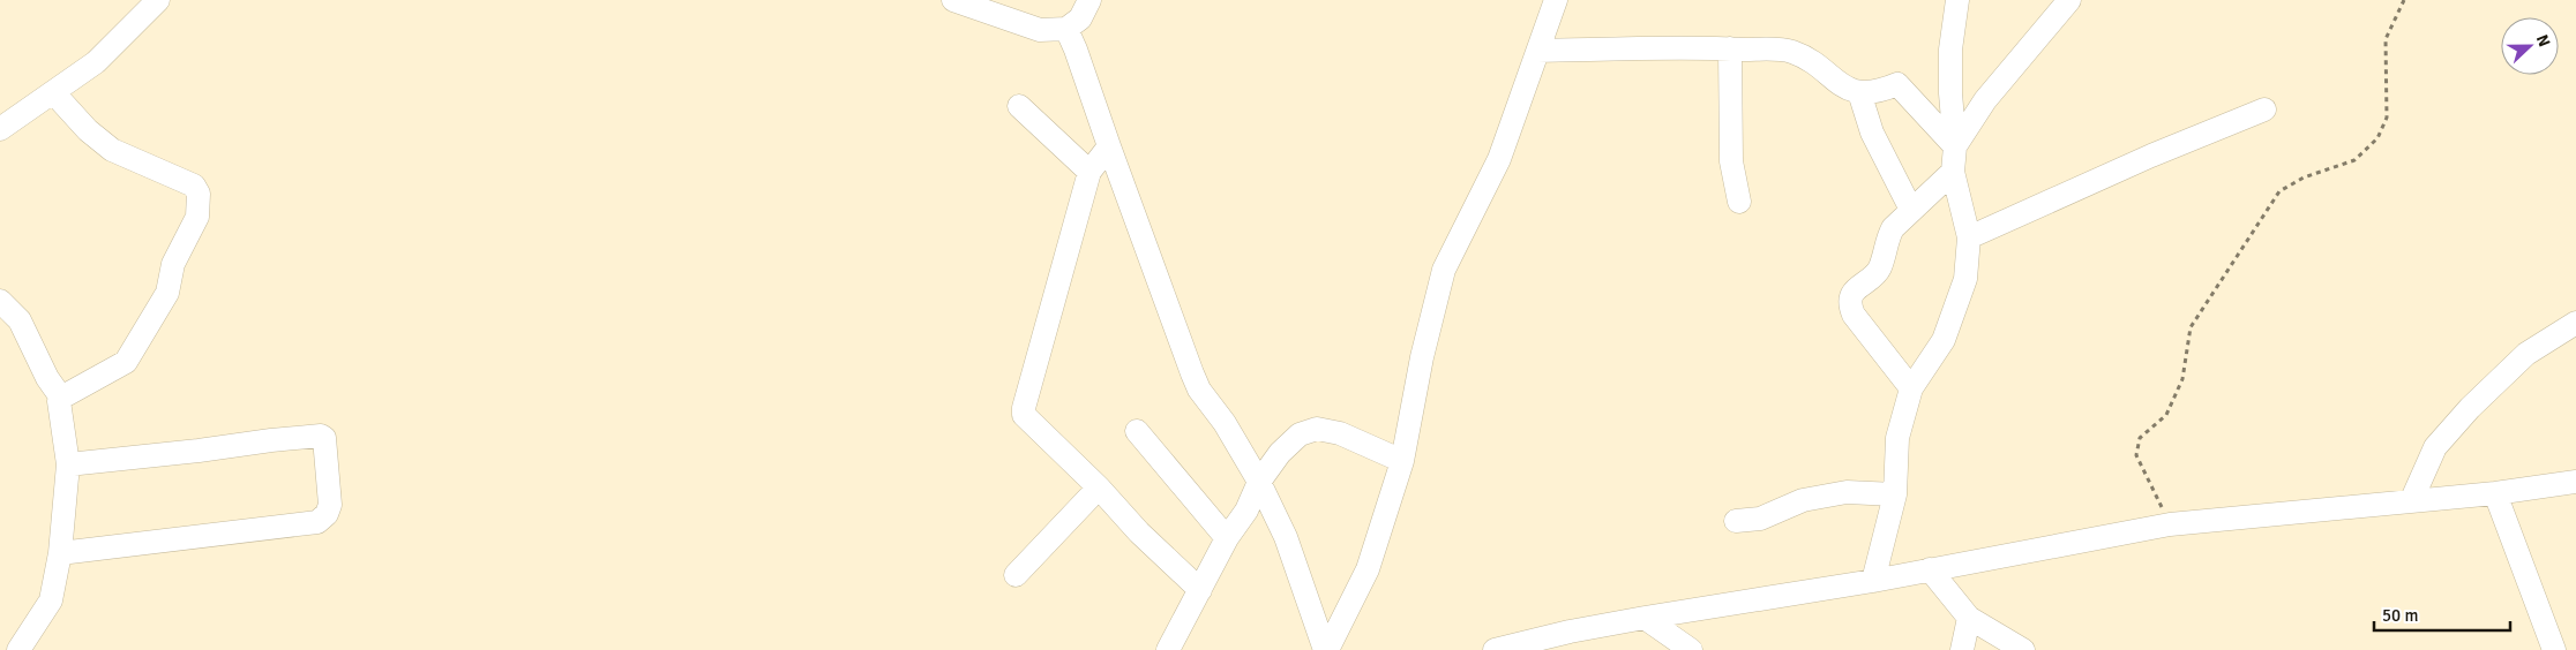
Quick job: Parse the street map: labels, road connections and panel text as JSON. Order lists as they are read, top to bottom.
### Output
{
  "scale_bar": "50 m",
  "north": "right"
}
